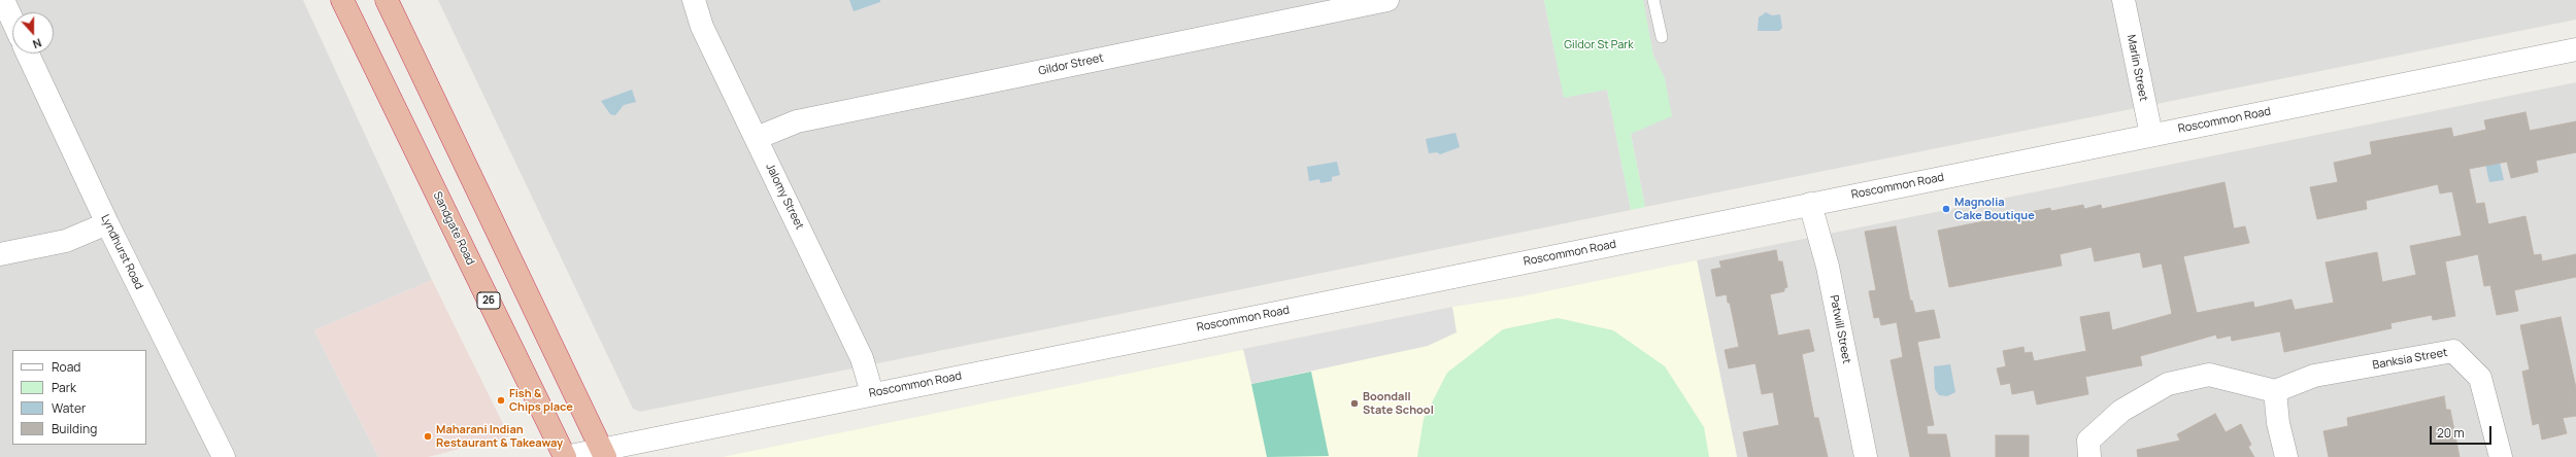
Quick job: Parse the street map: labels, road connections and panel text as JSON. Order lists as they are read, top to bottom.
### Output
{
  "streets": {
    "highway": ["Sandgate Road", "26"],
    "street": [
      "Gildor Street",
      "Marlin Street",
      "Roscommon Road",
      "Jalomy Street",
      "Lyndhurst Road",
      "Patwill Street",
      "Banksia Street"
    ]
  },
  "crossings": [
    ["Gildor Street", "Jalomy Street"],
    ["Marlin Street", "Roscommon Road"],
    ["Roscommon Road", "Jalomy Street"],
    ["Roscommon Road", "Sandgate Road"],
    ["Roscommon Road", "Patwill Street"]
  ],
  "parks": ["Gildor St Park"],
  "places": [
    "Magnolia Cake Boutique",
    "Fish & Chips place",
    "Boondall State School",
    "Maharani Indian Restaurant & Takeaway"
  ],
  "legend": [
    "Road",
    "Park",
    "Water",
    "Building"
  ],
  "scale_bar": "20 m",
  "north": "bottom"
}
